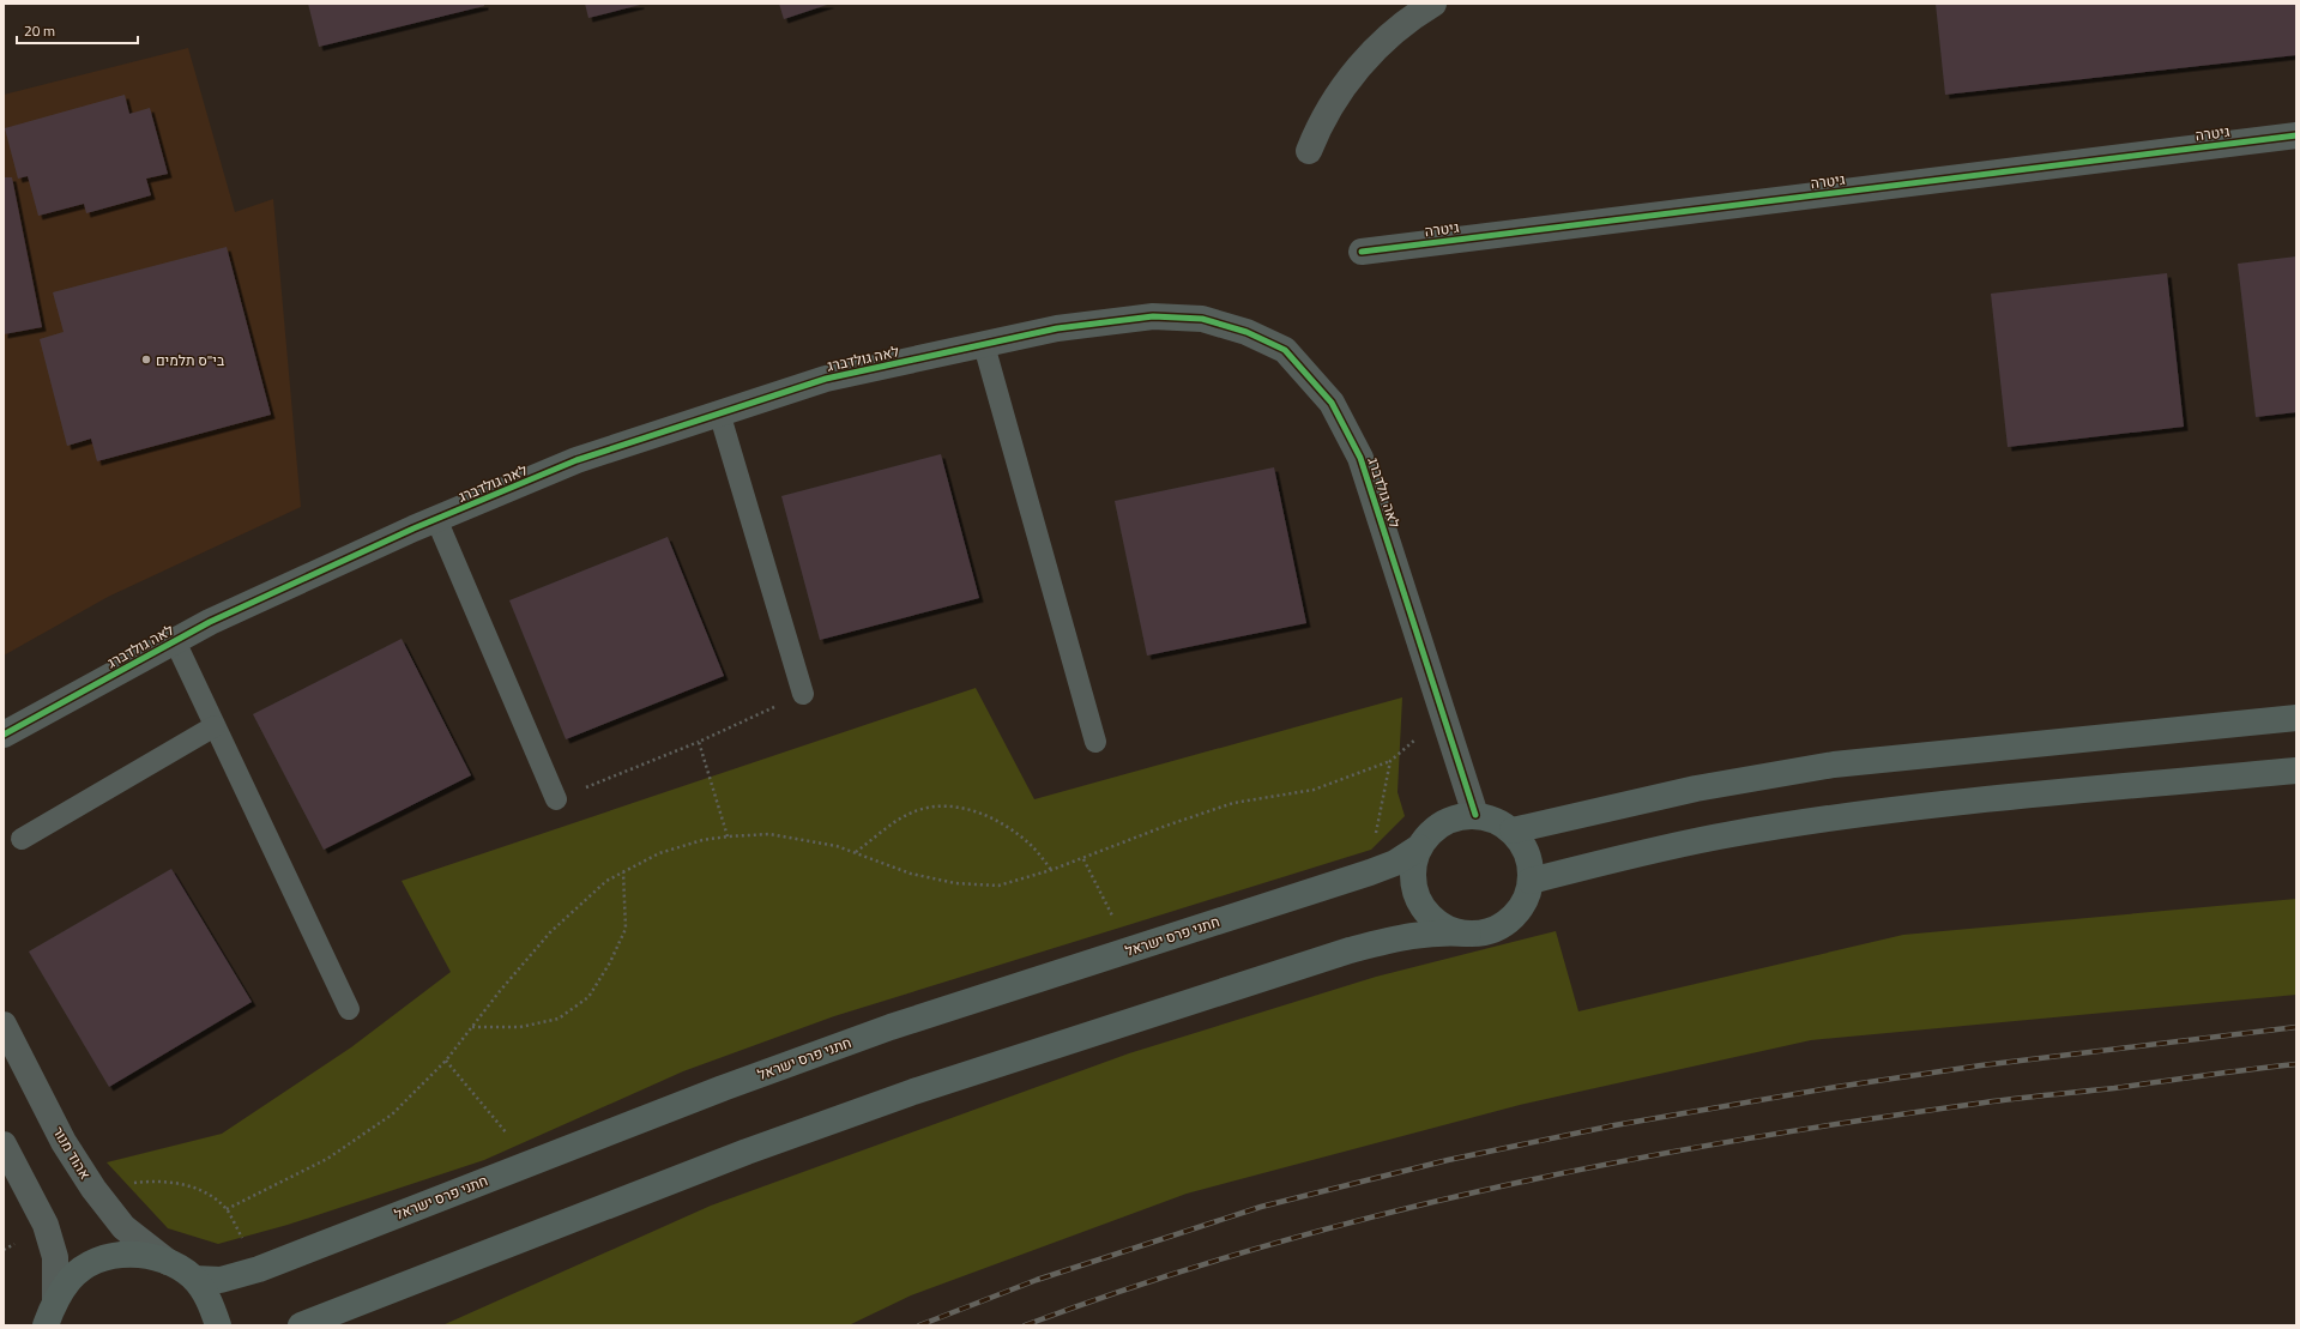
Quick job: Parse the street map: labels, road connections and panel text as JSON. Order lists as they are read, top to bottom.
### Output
{
  "streets": {
    "main road": ["חתני פרס ישראל"],
    "street": ["גיטרה", "לאה גולדברג", "אהוד מנור"]
  },
  "crossings": [
    ["לאה גולדברג", "חתני פרס ישראל"]
  ],
  "places": ["בי\"ס תלמים"],
  "scale_bar": "20 m"
}
